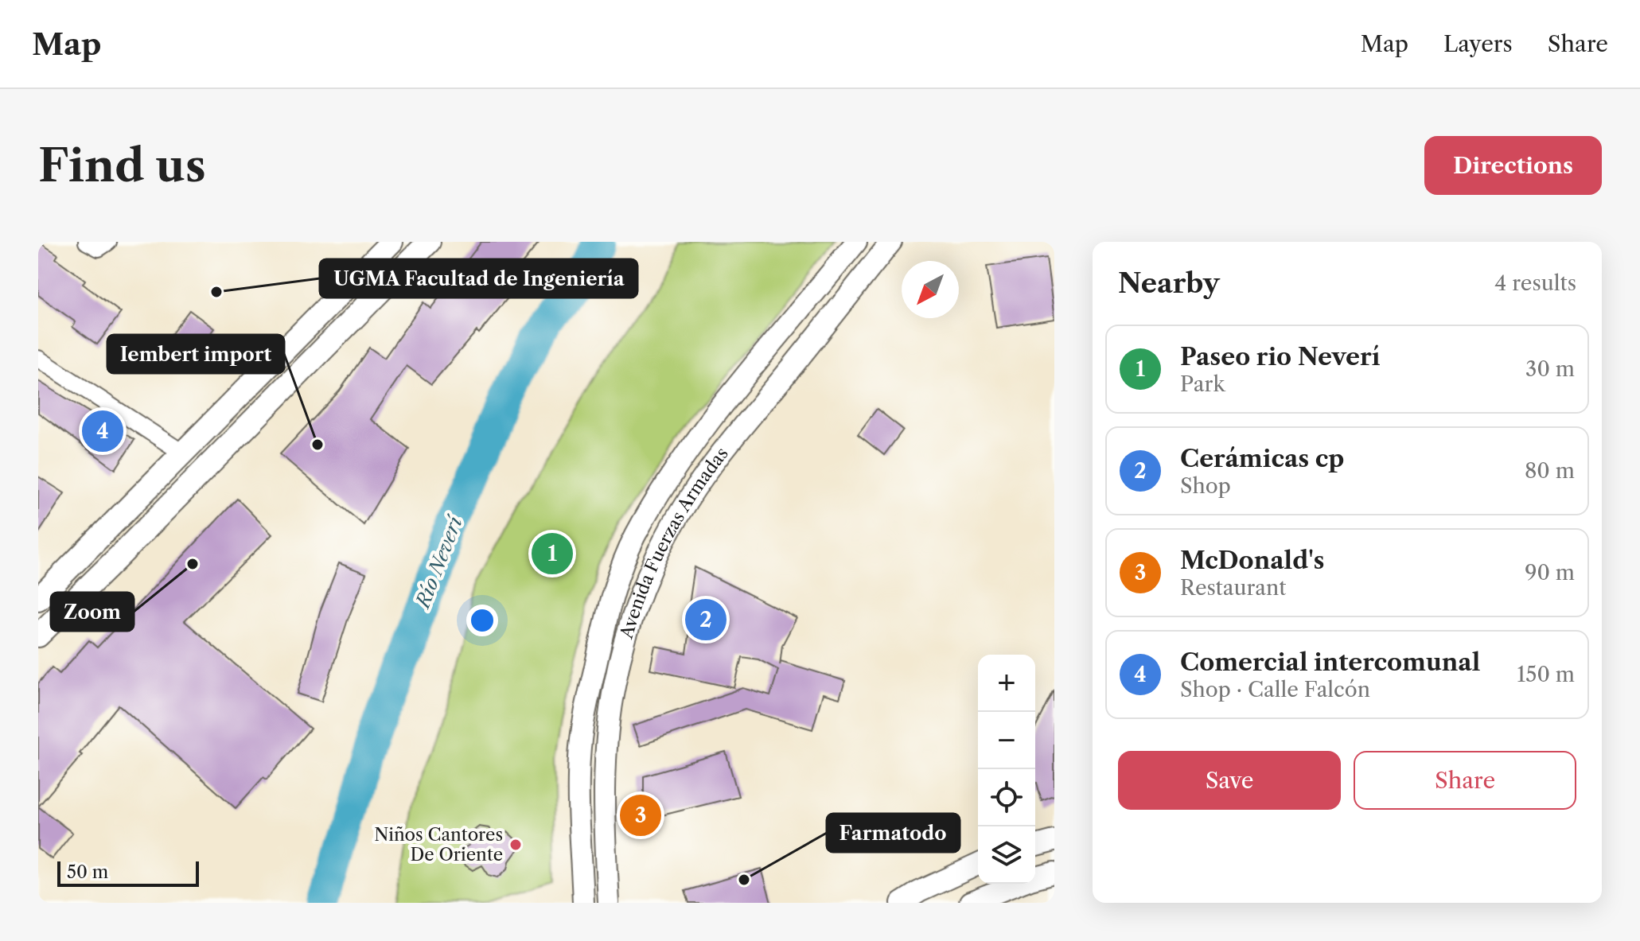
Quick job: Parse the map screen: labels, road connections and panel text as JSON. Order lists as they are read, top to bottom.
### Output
{
  "streets": {
    "street": ["Avenida Fuerzas Armadas"]
  },
  "water": ["Río Neverí"],
  "places": [
    "UGMA Facultad de Ingeniería",
    "Iembert import",
    "Zoom",
    "Niños Cantores De Oriente",
    "Farmatodo"
  ],
  "scale_bar": "50 m",
  "north": "bottom left",
  "page": {
    "header": "Map",
    "nav": ["Map", "Layers", "Share"],
    "buttons": [
      "Directions",
      ["Save", "Share"]
    ],
    "title": "Find us",
    "heading": ["Nearby", "4 results"],
    "list": [
      {
        "mark": "1",
        "name": "Paseo rio Neverí",
        "note": "Park",
        "value": "30 m"
      },
      {
        "mark": "2",
        "name": "Cerámicas cp",
        "note": "Shop",
        "value": "80 m"
      },
      {
        "mark": "3",
        "name": "McDonald's",
        "note": "Restaurant",
        "value": "90 m"
      },
      {
        "mark": "4",
        "name": "Comercial intercomunal",
        "note": "Shop · Calle Falcón",
        "value": "150 m"
      }
    ],
    "pins": [
      "4",
      "1",
      "2",
      "3"
    ],
    "map_buttons": ["+", "−"],
    "scale": "50 m"
  }
}
